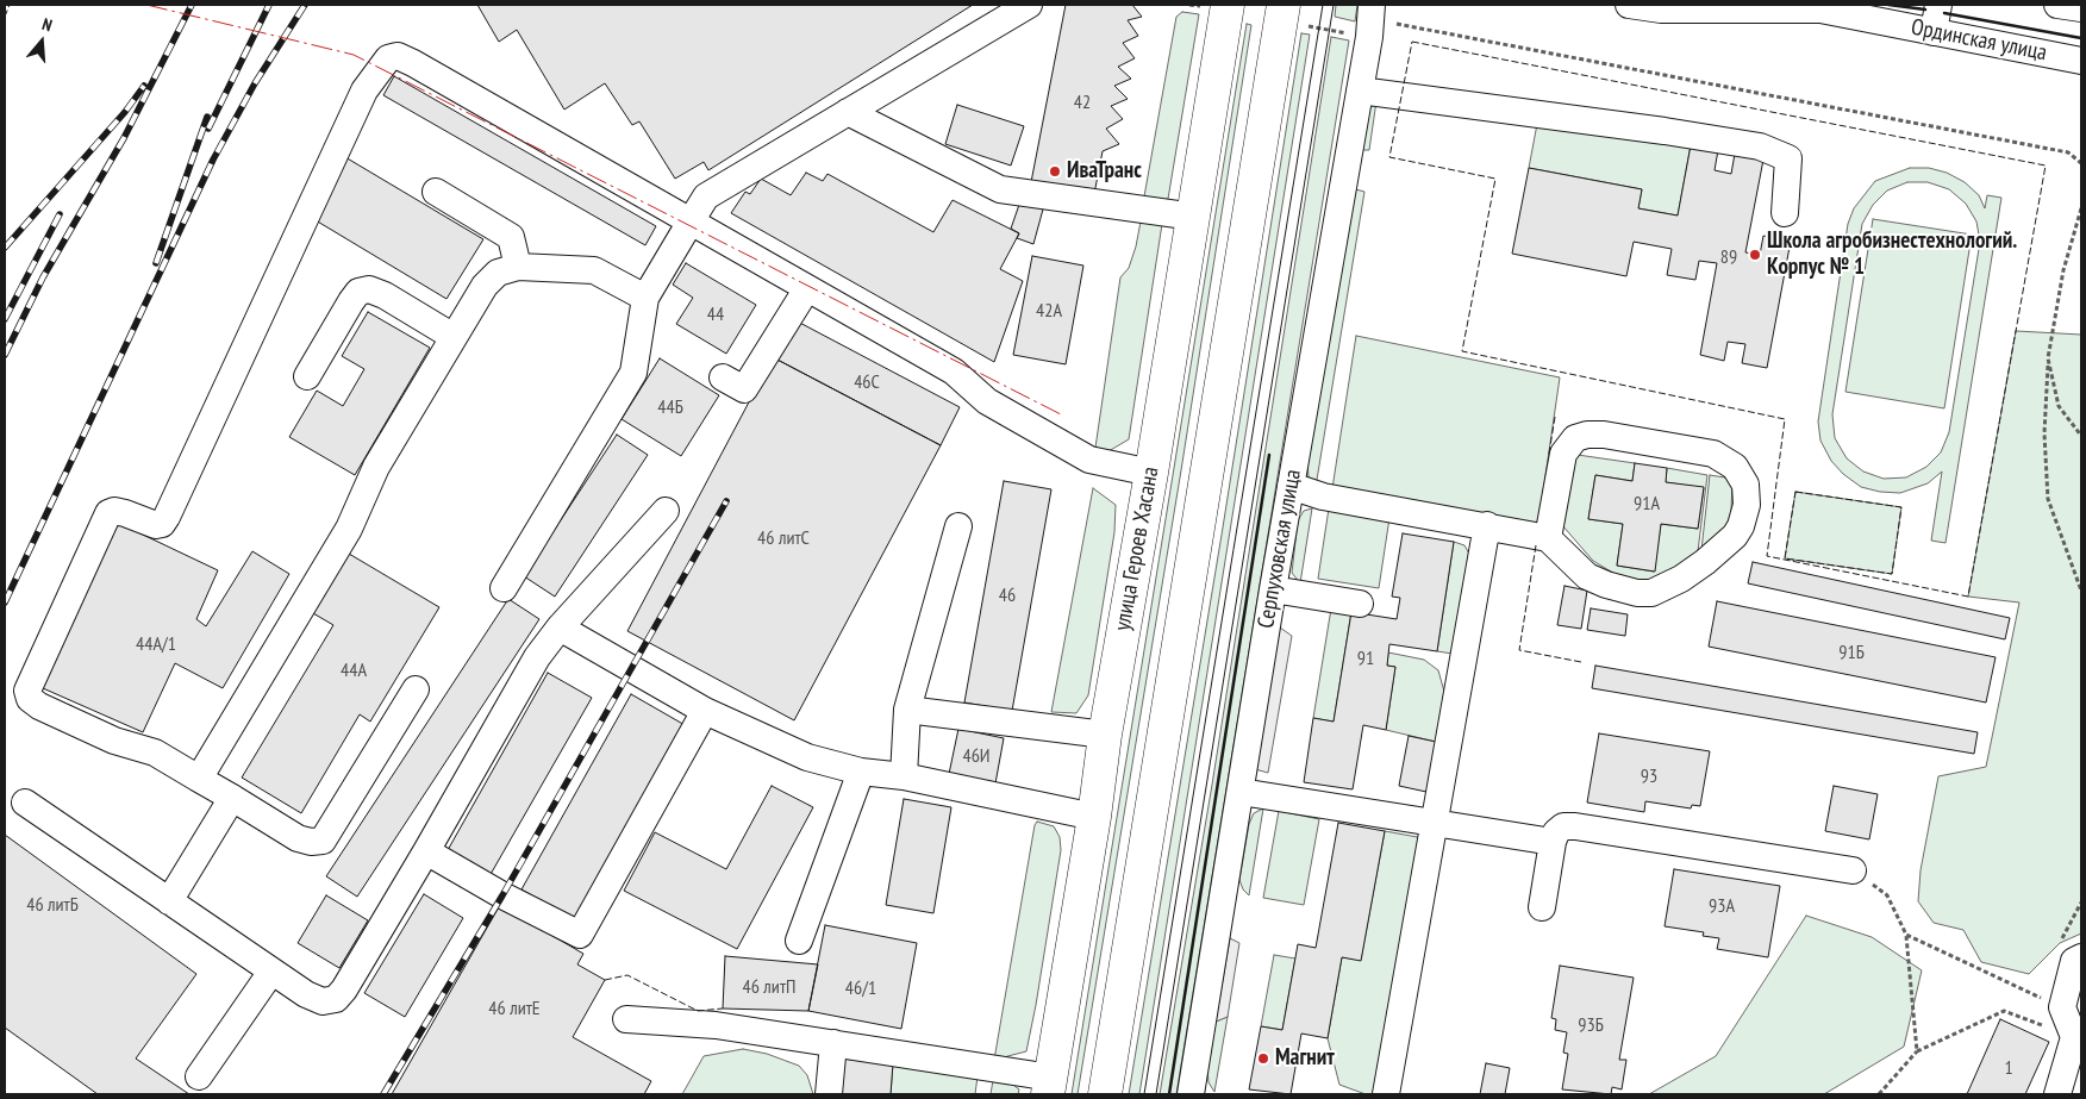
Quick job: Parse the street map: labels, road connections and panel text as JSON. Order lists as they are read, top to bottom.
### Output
{
  "streets": {
    "main road": ["улица Героев Хасана"],
    "street": ["Ординская улица", "Серпуховская улица"]
  },
  "places": ["ИваТранс", "Школа агробизнестехнологий. Корпус № 1", "Магнит"],
  "house_numbers": [
    "42",
    "89",
    "42А",
    "44",
    "46С",
    "44Б",
    "91А",
    "46 литС",
    "46",
    "44А/1",
    "91Б",
    "91",
    "44А",
    "46И",
    "93",
    "46 литБ",
    "93А",
    "46 литП",
    "46/1",
    "46 литЕ",
    "93Б",
    "1"
  ],
  "north": "top"
}
